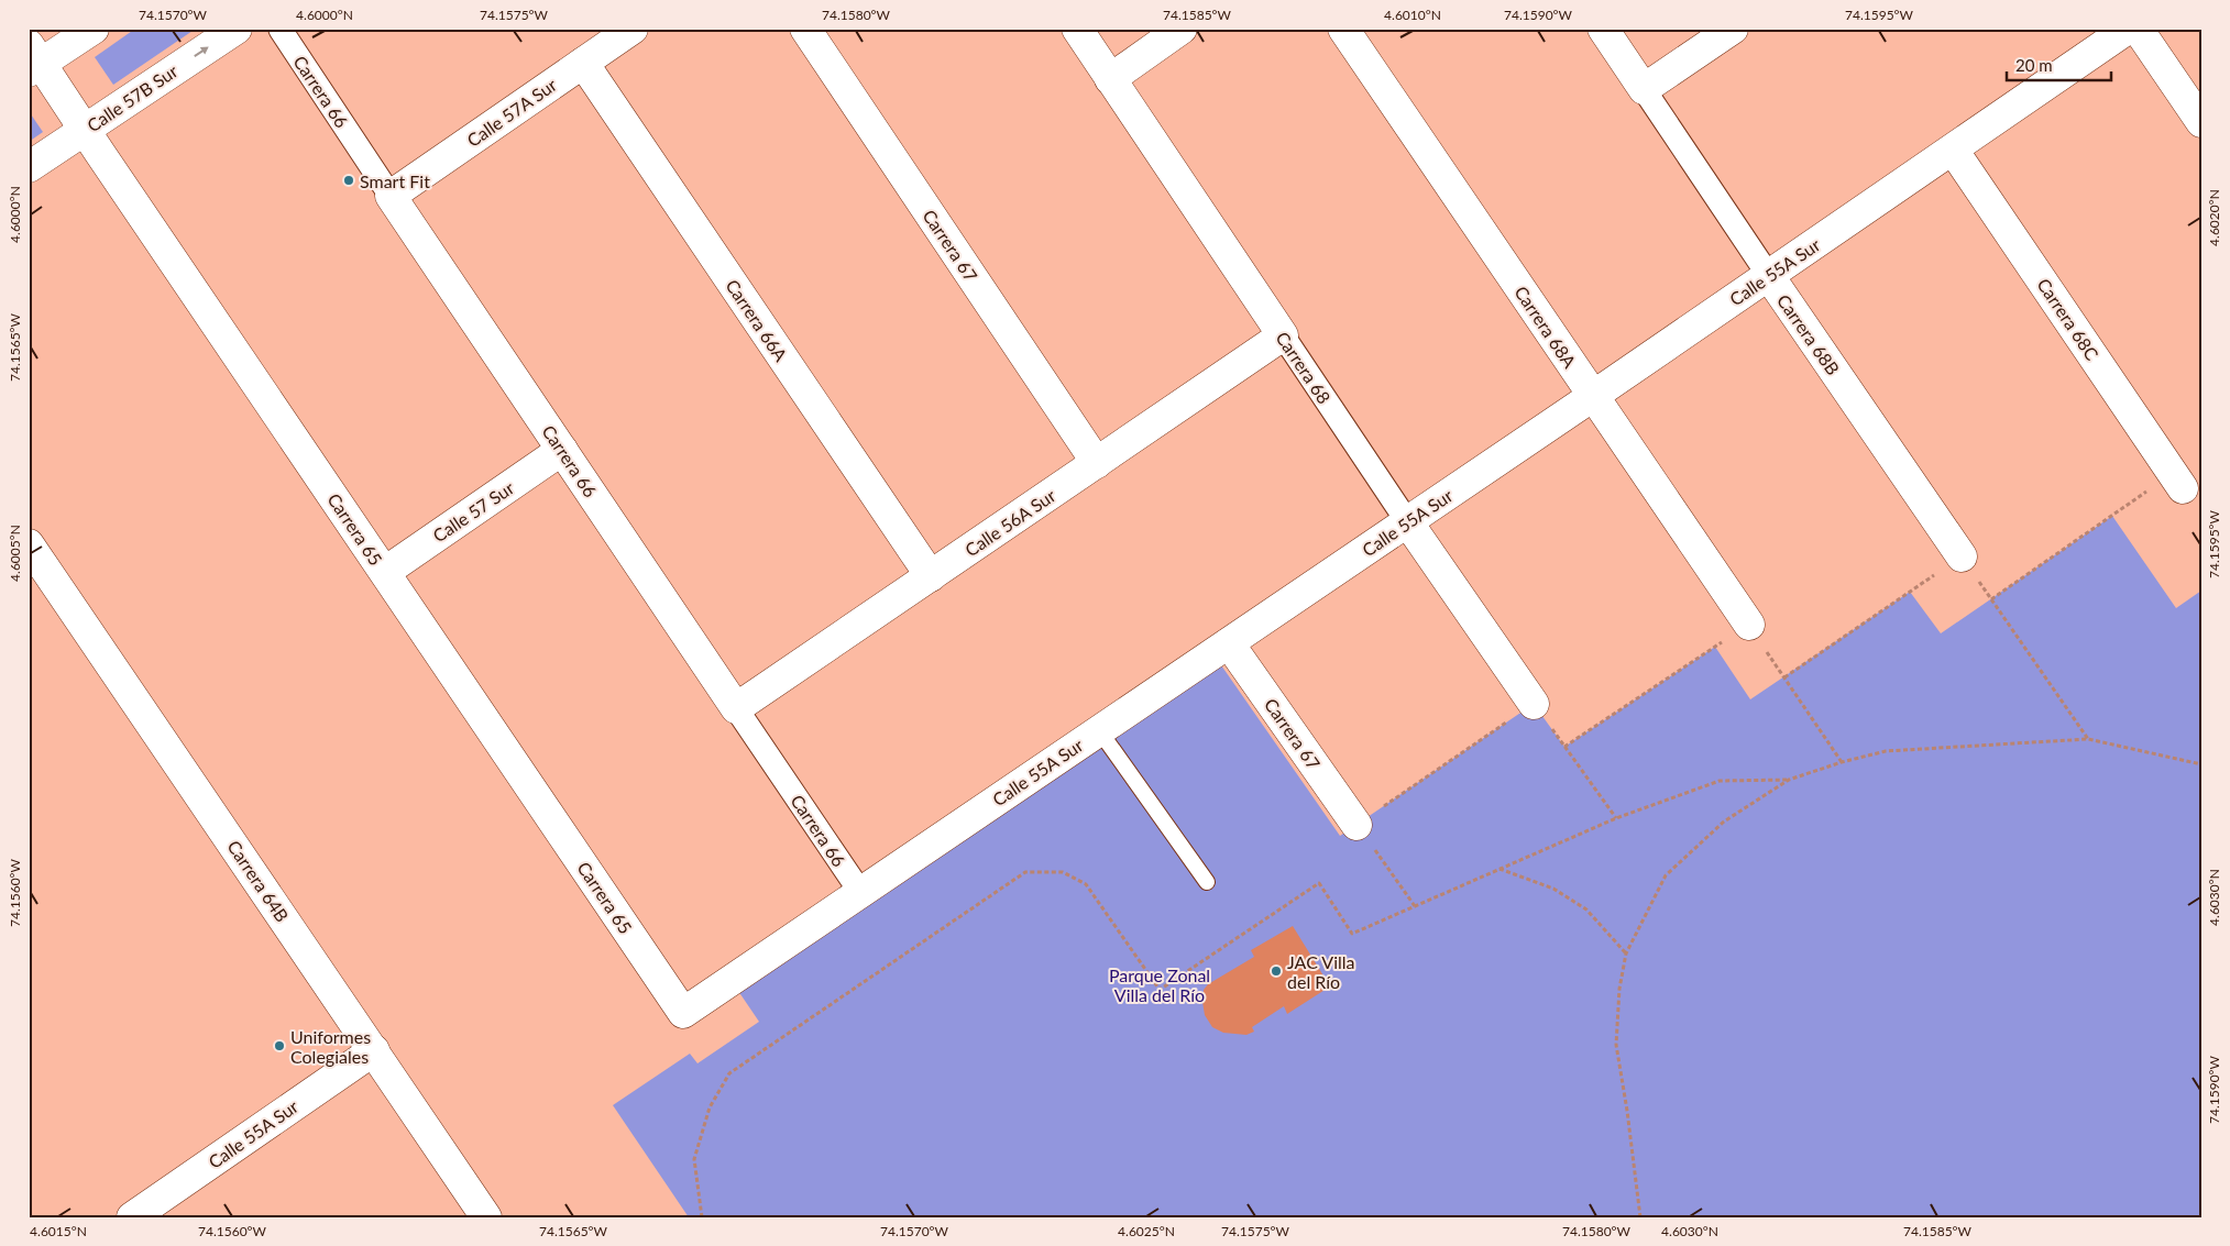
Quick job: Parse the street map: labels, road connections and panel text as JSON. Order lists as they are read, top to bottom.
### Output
{
  "streets": {
    "street": [
      "Carrera 66",
      "Calle 57B Sur",
      "Calle 57A Sur",
      "Carrera 67",
      "Calle 55A Sur",
      "Carrera 68C",
      "Carrera 66A",
      "Carrera 68A",
      "Carrera 68B",
      "Carrera 68",
      "Calle 57 Sur",
      "Calle 56A Sur",
      "Carrera 65",
      "Carrera 64B"
    ]
  },
  "crossings": [
    ["Carrera 66", "Calle 57A Sur"],
    ["Carrera 66", "Calle 55A Sur"],
    ["Carrera 66", "Calle 57 Sur"],
    ["Carrera 66", "Calle 56A Sur"],
    ["Calle 57B Sur", "Carrera 65"],
    ["Calle 57A Sur", "Carrera 66A"],
    ["Carrera 67", "Calle 55A Sur"],
    ["Carrera 67", "Calle 56A Sur"],
    ["Calle 55A Sur", "Carrera 68C"],
    ["Calle 55A Sur", "Carrera 68A"],
    ["Calle 55A Sur", "Carrera 68B"],
    ["Calle 55A Sur", "Carrera 68"],
    ["Calle 55A Sur", "Carrera 65"],
    ["Calle 55A Sur", "Carrera 64B"],
    ["Carrera 66A", "Calle 56A Sur"],
    ["Carrera 68", "Calle 56A Sur"],
    ["Calle 57 Sur", "Carrera 65"]
  ],
  "parks": ["Parque Zonal Villa del Río"],
  "places": ["Smart Fit", "JAC Villa del Río", "Uniformes Colegiales"],
  "scale_bar": "20 m",
  "coordinates": [
    "74.1570°W",
    "4.6000°N",
    "74.1575°W",
    "74.1580°W",
    "74.1585°W",
    "4.6010°N",
    "74.1590°W",
    "74.1595°W",
    "4.6020°N",
    "74.1565°W",
    "4.6005°N",
    "74.1560°W",
    "4.6030°N",
    "4.6015°N",
    "4.6025°N"
  ]
}
